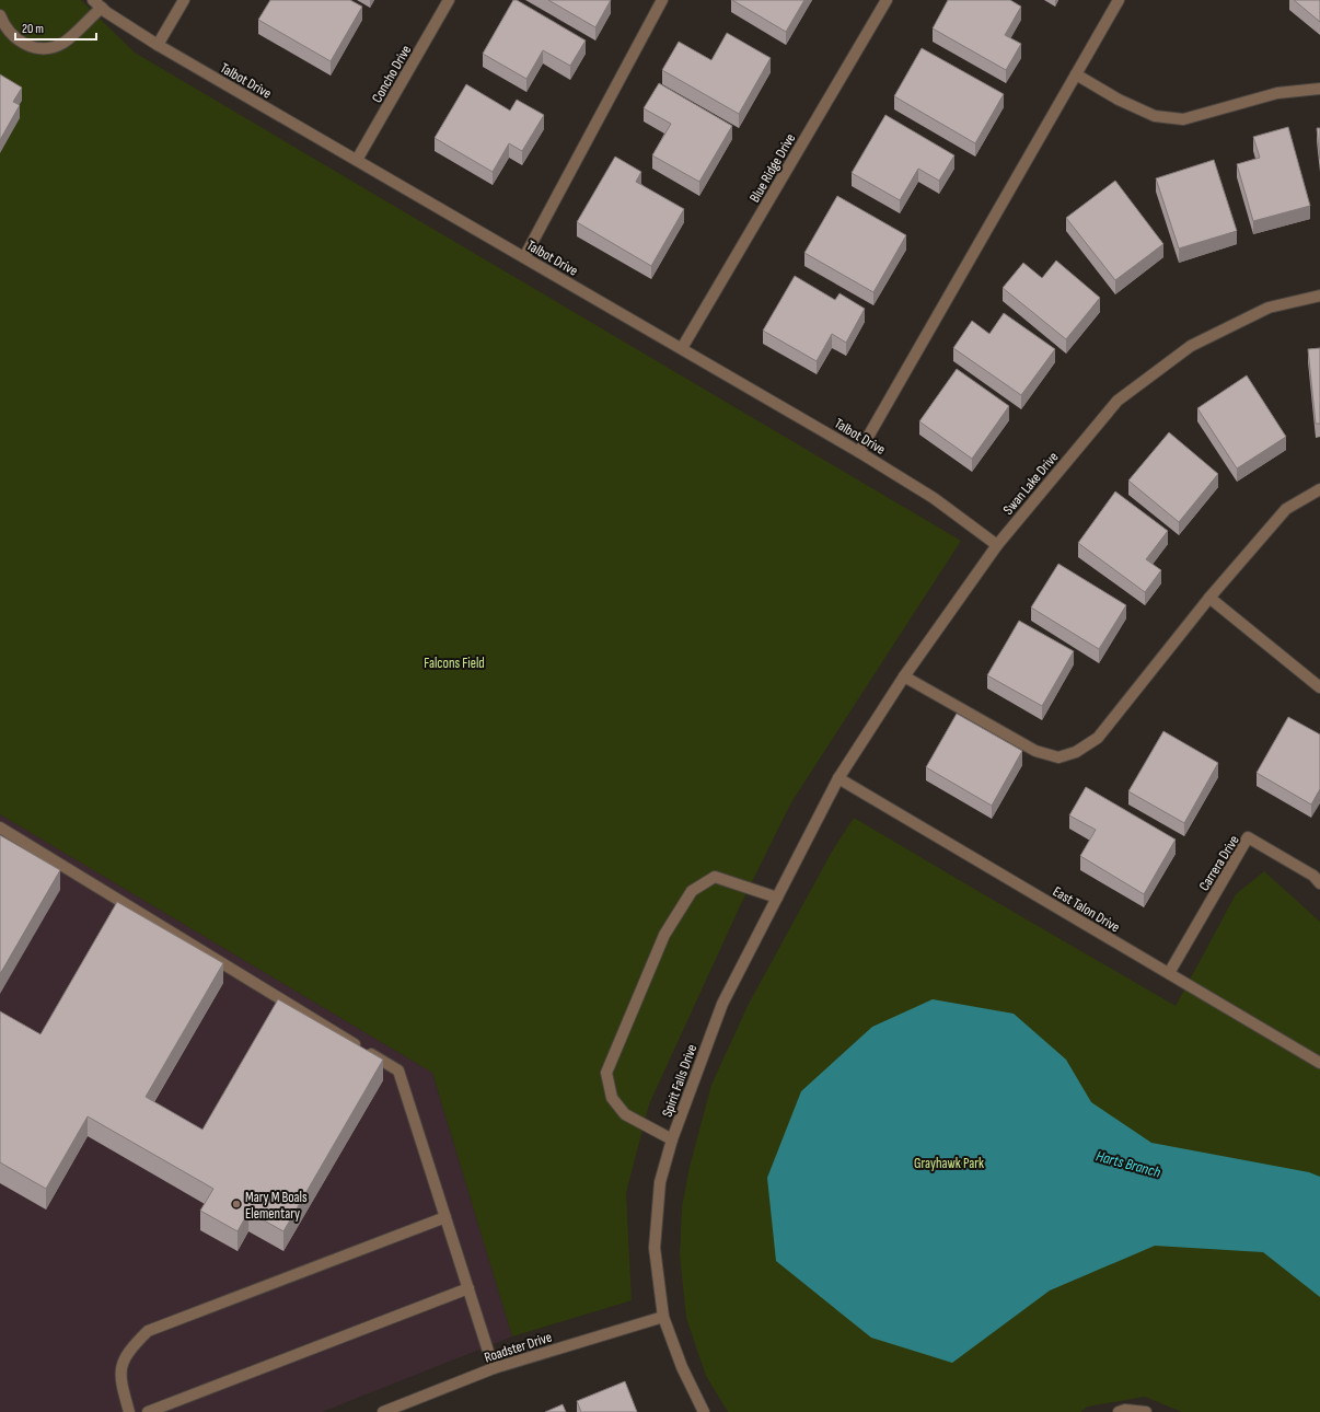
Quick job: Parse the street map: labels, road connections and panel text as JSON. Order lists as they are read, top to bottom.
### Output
{
  "streets": {
    "street": [
      "Concho Drive",
      "Talbot Drive",
      "Blue Ridge Drive",
      "Swan Lake Drive",
      "Carrera Drive",
      "East Talon Drive",
      "Spirit Falls Drive",
      "Roadster Drive"
    ]
  },
  "crossings": [
    ["Concho Drive", "Talbot Drive"],
    ["Talbot Drive", "Blue Ridge Drive"],
    ["Talbot Drive", "Swan Lake Drive"],
    ["Swan Lake Drive", "East Talon Drive"],
    ["Swan Lake Drive", "Spirit Falls Drive"],
    ["Carrera Drive", "East Talon Drive"],
    ["East Talon Drive", "Spirit Falls Drive"],
    ["Spirit Falls Drive", "Roadster Drive"]
  ],
  "water": ["Harts Branch"],
  "parks": ["Falcons Field", "Grayhawk Park"],
  "places": ["Mary M Boals Elementary"],
  "scale_bar": "20 m"
}
